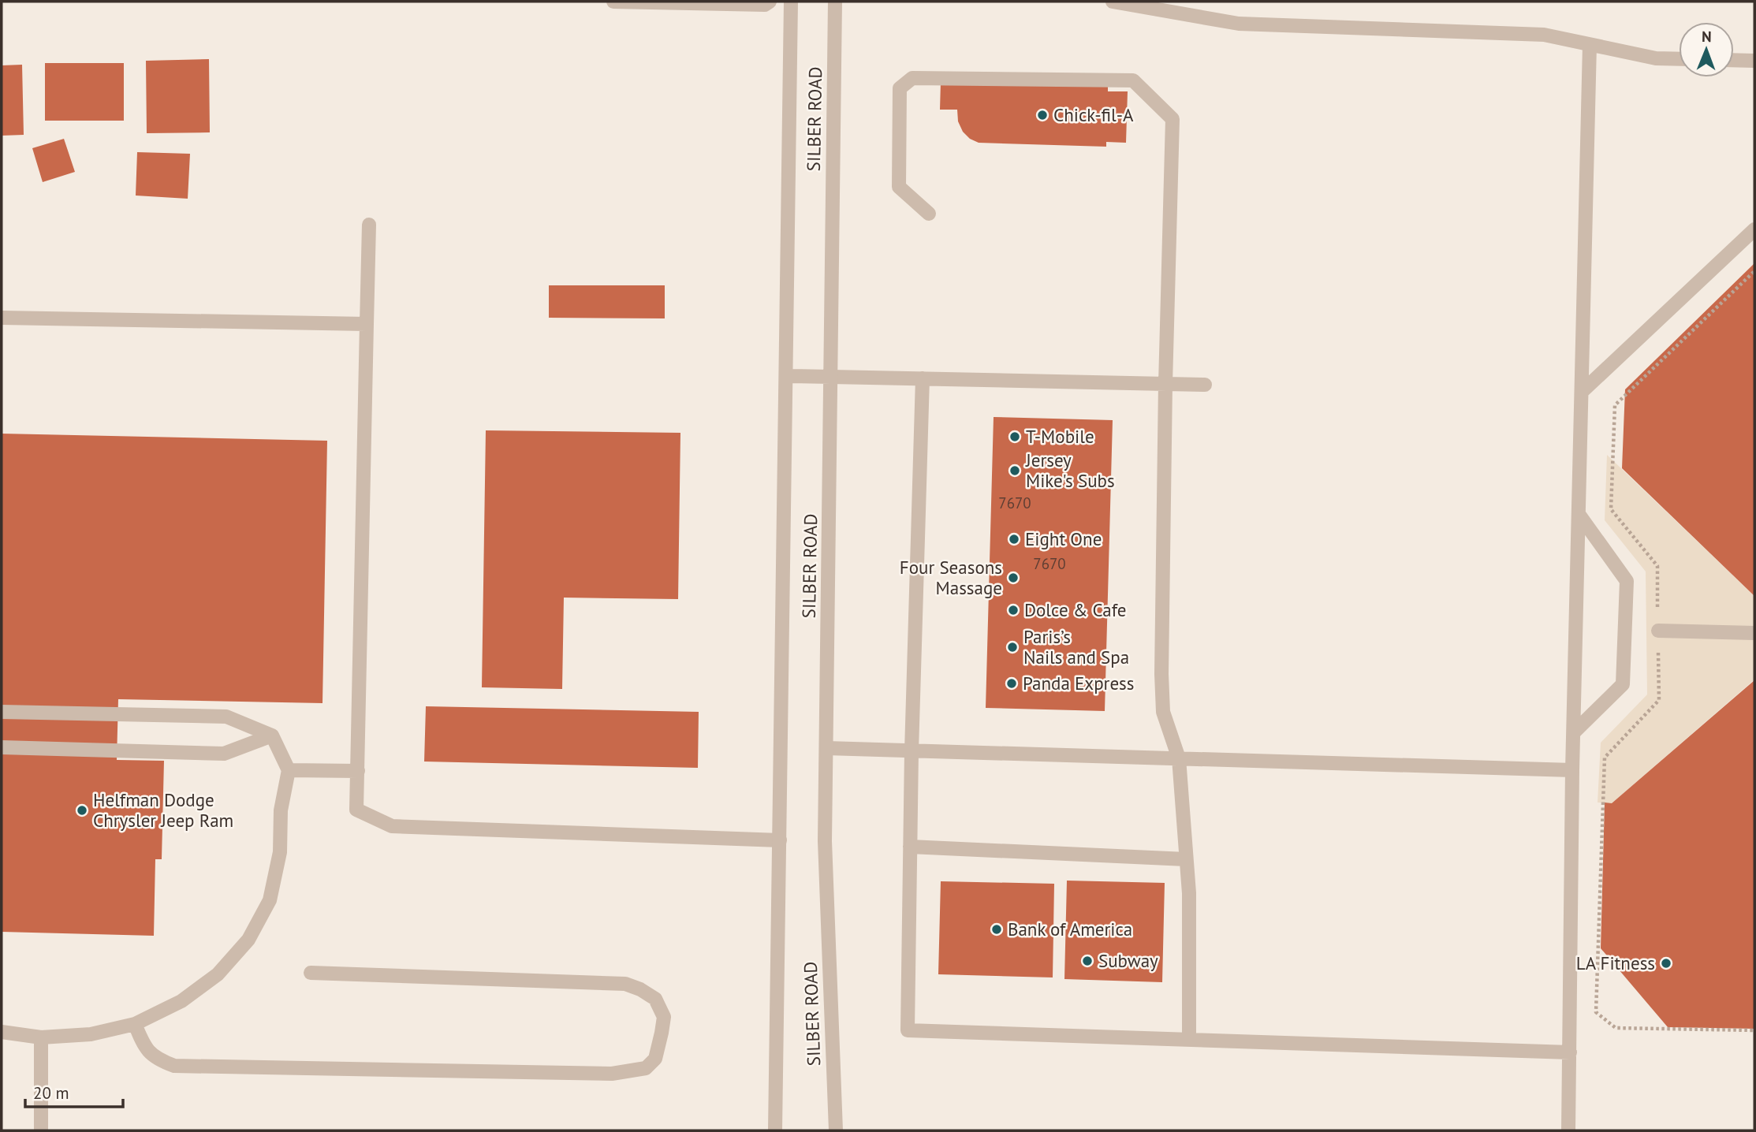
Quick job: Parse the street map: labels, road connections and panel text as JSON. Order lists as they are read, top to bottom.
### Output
{
  "streets": {
    "street": ["SILBER ROAD"]
  },
  "places": [
    "Chick-fil-A",
    "T-Mobile",
    "Jersey Mike's Subs",
    "Eight One",
    "Four Seasons Massage",
    "Dolce & Cafe",
    "Paris’s Nails and Spa",
    "Panda Express",
    "Helfman Dodge Chrysler Jeep Ram",
    "Bank of America",
    "Subway",
    "LA Fitness"
  ],
  "house_numbers": ["7670", "7670"],
  "scale_bar": "20 m",
  "north": "top"
}
